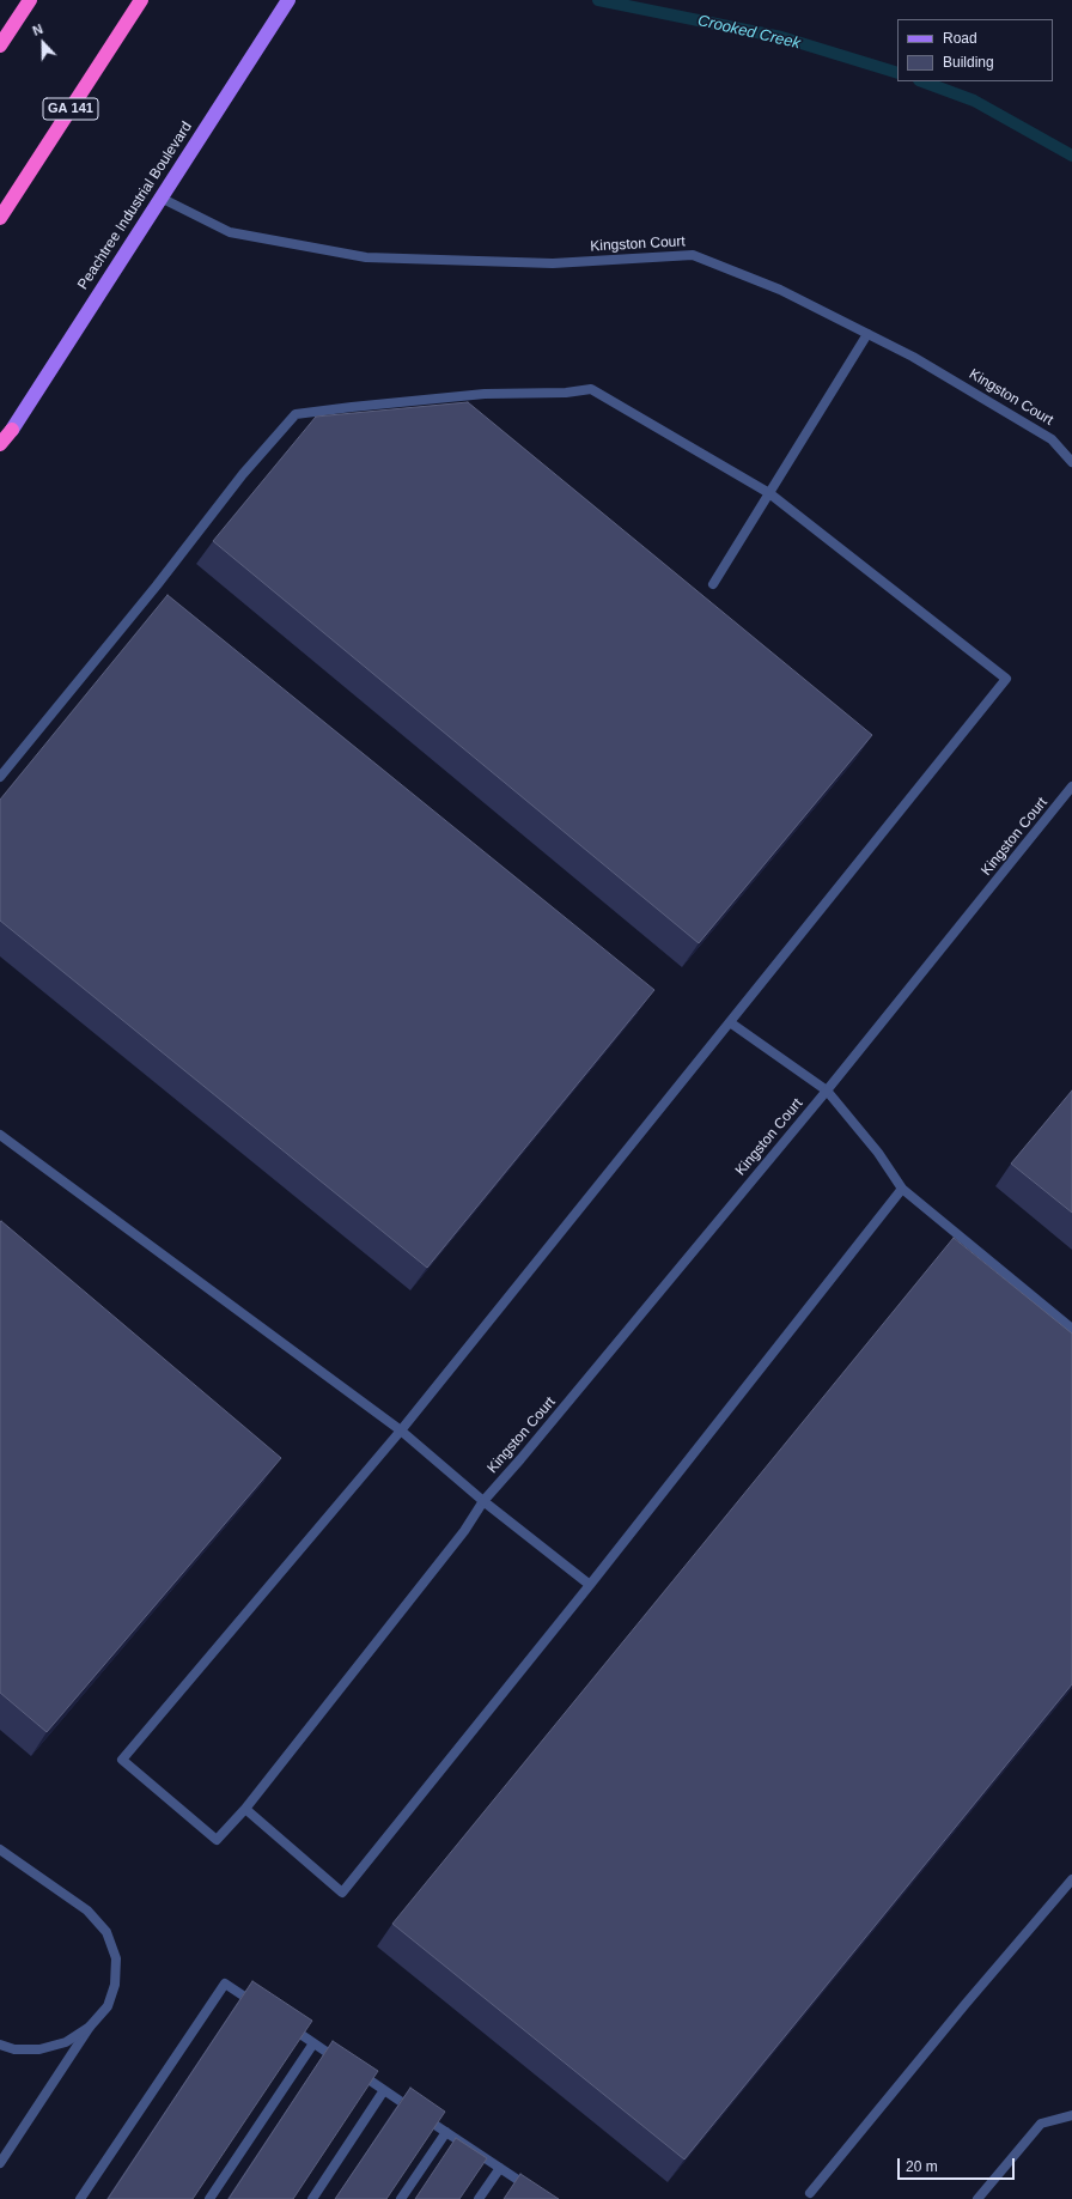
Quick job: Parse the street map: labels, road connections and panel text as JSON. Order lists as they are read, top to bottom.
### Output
{
  "streets": {
    "highway": ["GA 141"],
    "main road": ["Peachtree Industrial Boulevard"],
    "street": ["Kingston Court"]
  },
  "crossings": [
    ["Peachtree Industrial Boulevard", "Kingston Court"]
  ],
  "water": ["Crooked Creek"],
  "legend": ["Road", "Building"],
  "scale_bar": "20 m",
  "north": "top"
}
